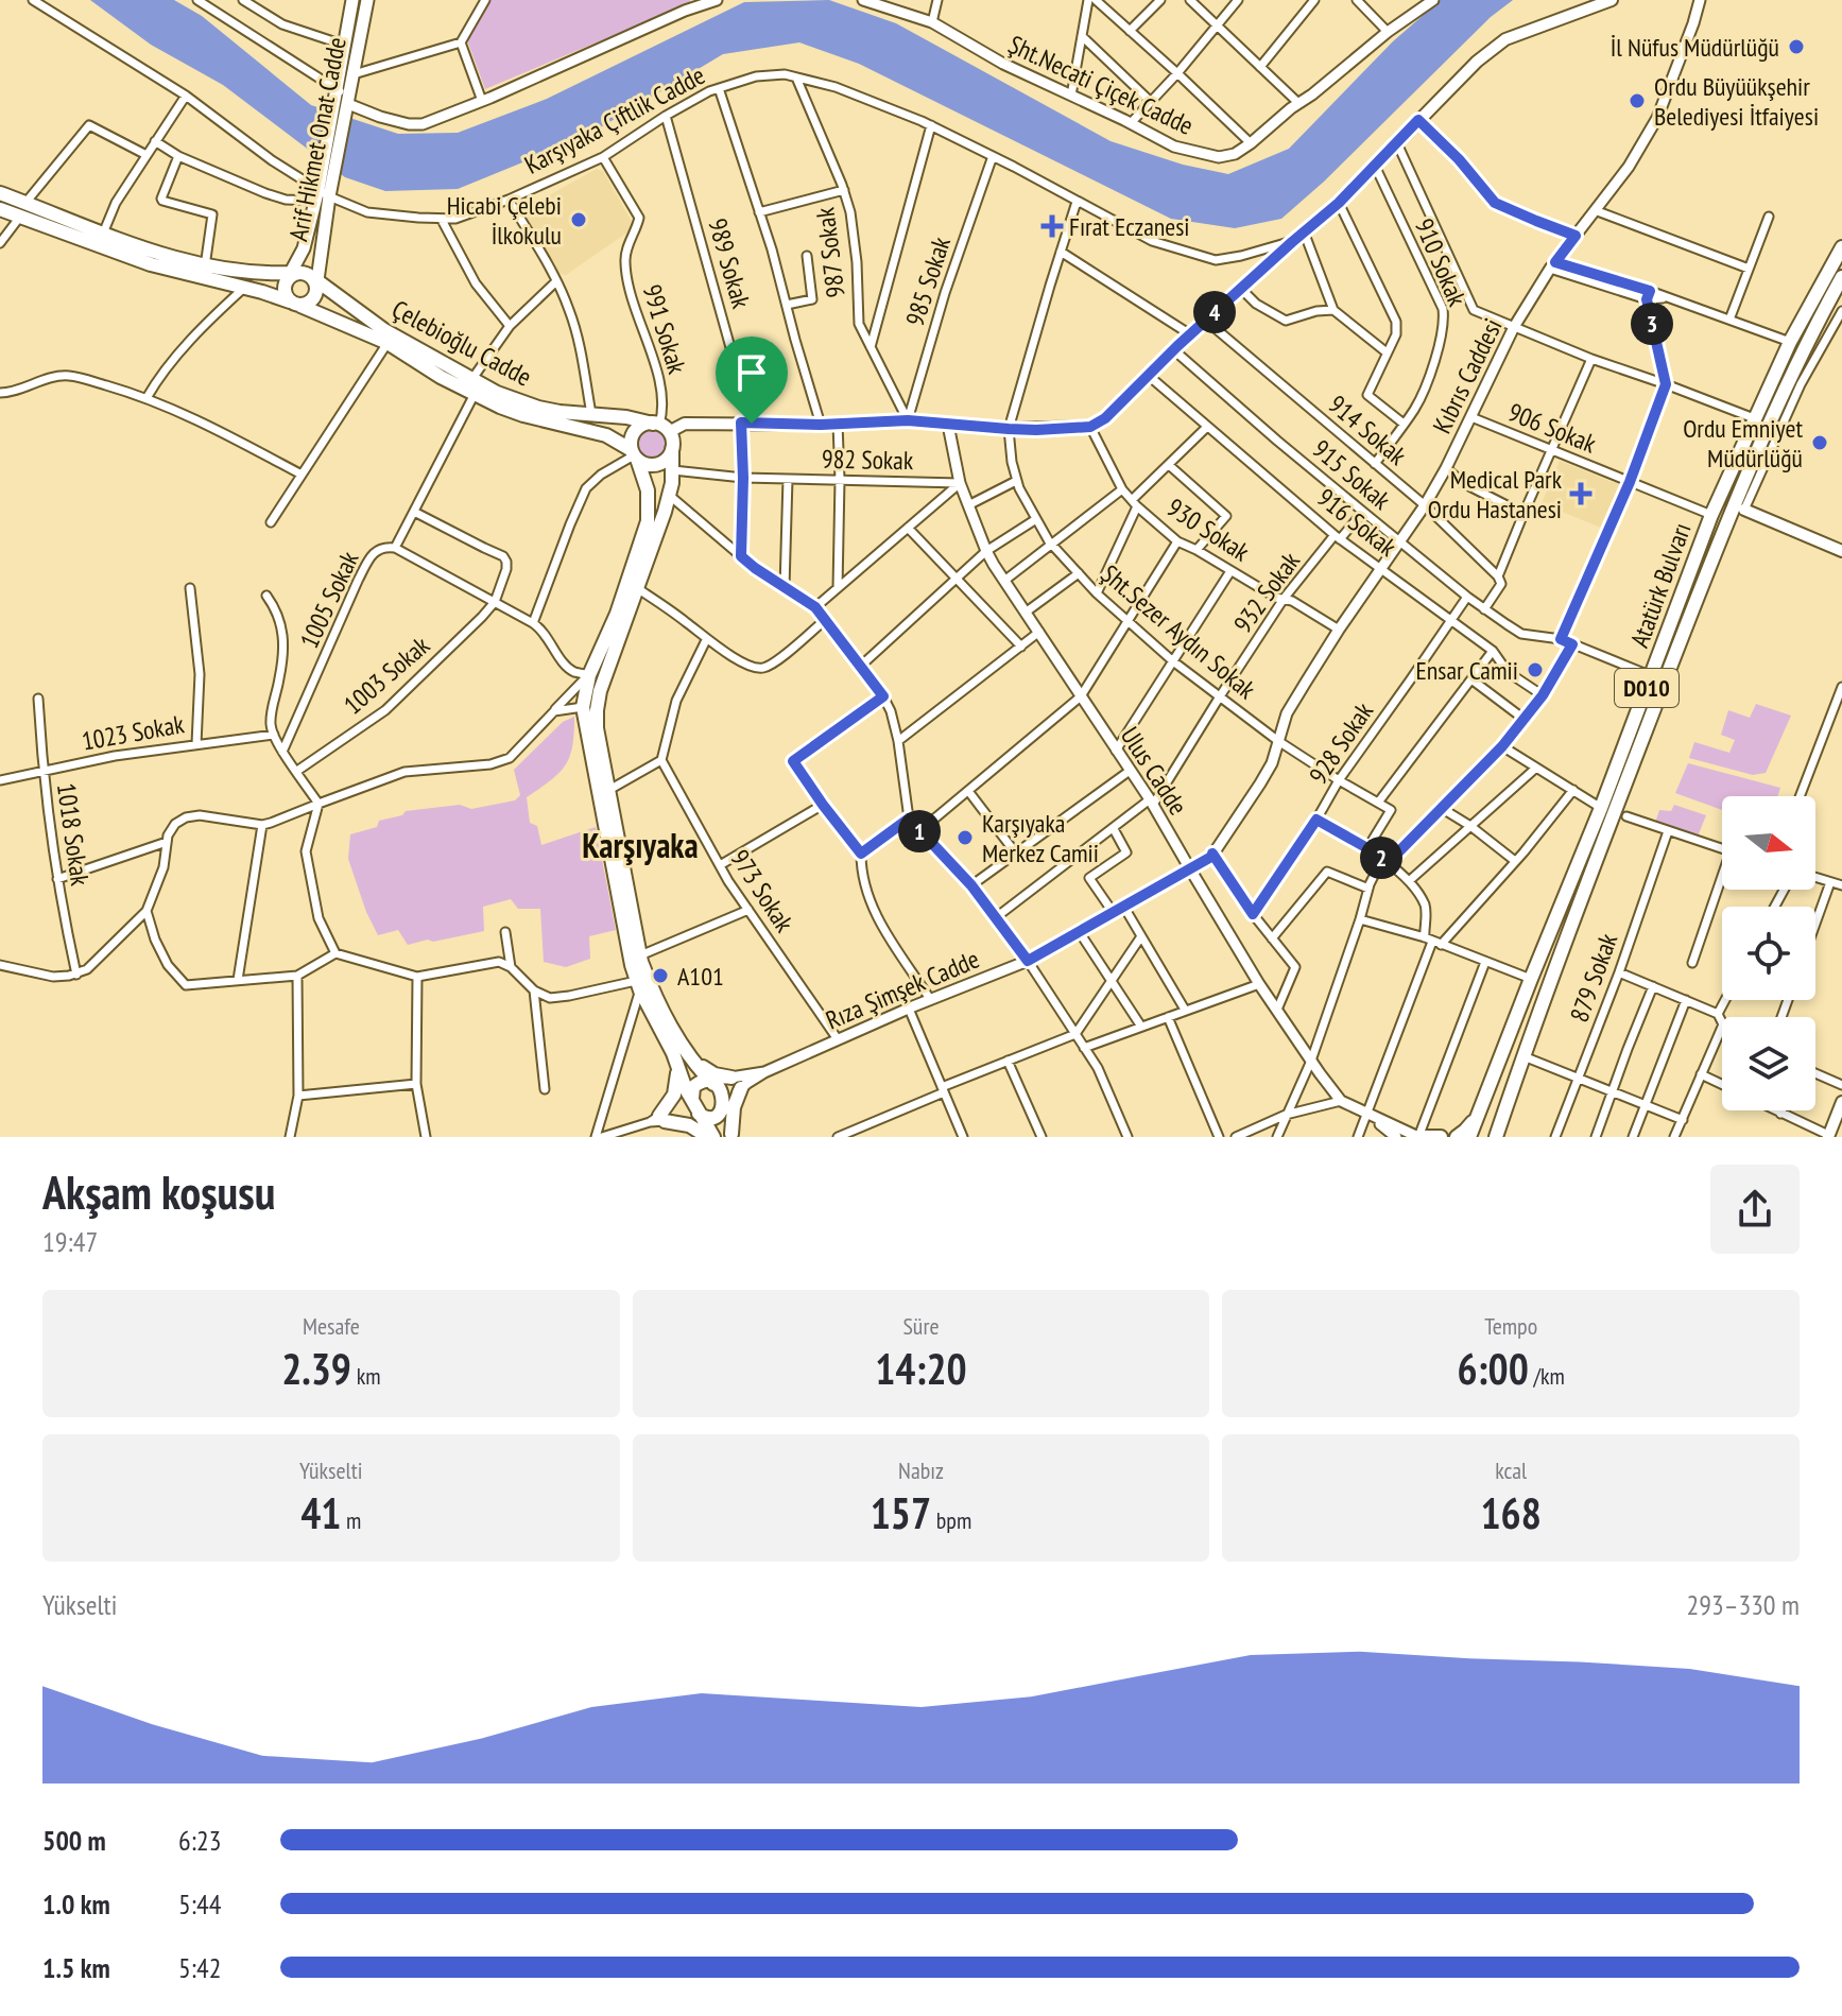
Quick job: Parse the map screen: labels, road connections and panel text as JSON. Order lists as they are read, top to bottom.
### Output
{
  "streets": {
    "highway": ["Çelebioğlu Cadde", "Atatürk Bulvarı", "D010"],
    "main road": ["Arif Hikmet Onat Cadde"],
    "street": [
      "Şht.Necati Çiçek Cadde",
      "Karşıyaka Çiftlik Cadde",
      "987 Sokak",
      "910 Sokak",
      "989 Sokak",
      "985 Sokak",
      "991 Sokak",
      "Kıbrıs Caddesi",
      "906 Sokak",
      "914 Sokak",
      "982 Sokak",
      "915 Sokak",
      "916 Sokak",
      "930 Sokak",
      "932 Sokak",
      "1005 Sokak",
      "Şht.Sezer Aydın Sokak",
      "1003 Sokak",
      "1023 Sokak",
      "928 Sokak",
      "Ulus Cadde",
      "1018 Sokak",
      "973 Sokak",
      "879 Sokak",
      "Rıza Şimşek Cadde"
    ]
  },
  "crossings": [
    ["Karşıyaka Çiftlik Cadde", "Arif Hikmet Onat Cadde"],
    ["Karşıyaka Çiftlik Cadde", "987 Sokak"],
    ["Karşıyaka Çiftlik Cadde", "989 Sokak"],
    ["Karşıyaka Çiftlik Cadde", "985 Sokak"],
    ["Karşıyaka Çiftlik Cadde", "991 Sokak"],
    ["Arif Hikmet Onat Cadde", "Çelebioğlu Cadde"],
    ["987 Sokak", "985 Sokak"],
    ["910 Sokak", "914 Sokak"],
    ["989 Sokak", "982 Sokak"],
    ["991 Sokak", "Çelebioğlu Cadde"],
    ["Çelebioğlu Cadde", "1005 Sokak"],
    ["Kıbrıs Caddesi", "906 Sokak"],
    ["Kıbrıs Caddesi", "914 Sokak"],
    ["Kıbrıs Caddesi", "915 Sokak"],
    ["Kıbrıs Caddesi", "916 Sokak"],
    ["Kıbrıs Caddesi", "930 Sokak"],
    ["Kıbrıs Caddesi", "Şht.Sezer Aydın Sokak"],
    ["Kıbrıs Caddesi", "Ulus Cadde"],
    ["Kıbrıs Caddesi", "Rıza Şimşek Cadde"],
    ["906 Sokak", "Atatürk Bulvarı"],
    ["982 Sokak", "Ulus Cadde"],
    ["915 Sokak", "Atatürk Bulvarı"],
    ["915 Sokak", "932 Sokak"],
    ["915 Sokak", "928 Sokak"],
    ["916 Sokak", "932 Sokak"],
    ["916 Sokak", "928 Sokak"],
    ["930 Sokak", "932 Sokak"],
    ["932 Sokak", "Şht.Sezer Aydın Sokak"],
    ["932 Sokak", "Ulus Cadde"],
    ["Şht.Sezer Aydın Sokak", "928 Sokak"],
    ["1023 Sokak", "1018 Sokak"],
    ["Ulus Cadde", "Rıza Şimşek Cadde"],
    ["973 Sokak", "Rıza Şimşek Cadde"]
  ],
  "districts": ["Karşıyaka"],
  "places": {
    "other": [
      "İl Nüfus Müdürlüğü",
      "Ordu Büyüükşehir Belediyesi İtfaiyesi",
      "Hicabi Çelebi İlkokulu",
      "Ordu Emniyet Müdürlüğü",
      "Ensar Camii",
      "Karşıyaka Merkez Camii",
      "A101"
    ],
    "health": ["Fırat Eczanesi", "Medical Park Ordu Hastanesi"]
  },
  "north": "right",
  "page": {
    "pins": [
      "4",
      "3",
      "1",
      "2"
    ],
    "heading": ["Akşam koşusu", "19:47"],
    "stats": [
      ["Mesafe", "2.39 km"],
      ["Süre", "14:20"],
      ["Tempo", "6:00 /km"],
      ["Yükselti", "41 m"],
      ["Nabız", "157 bpm"],
      ["kcal", "168"]
    ],
    "chart": ["Yükselti", "293–330 m"],
    "list": [
      {
        "name": "500 m",
        "note": "6:23"
      },
      {
        "name": "1.0 km",
        "note": "5:44"
      },
      {
        "name": "1.5 km",
        "note": "5:42"
      }
    ]
  }
}
